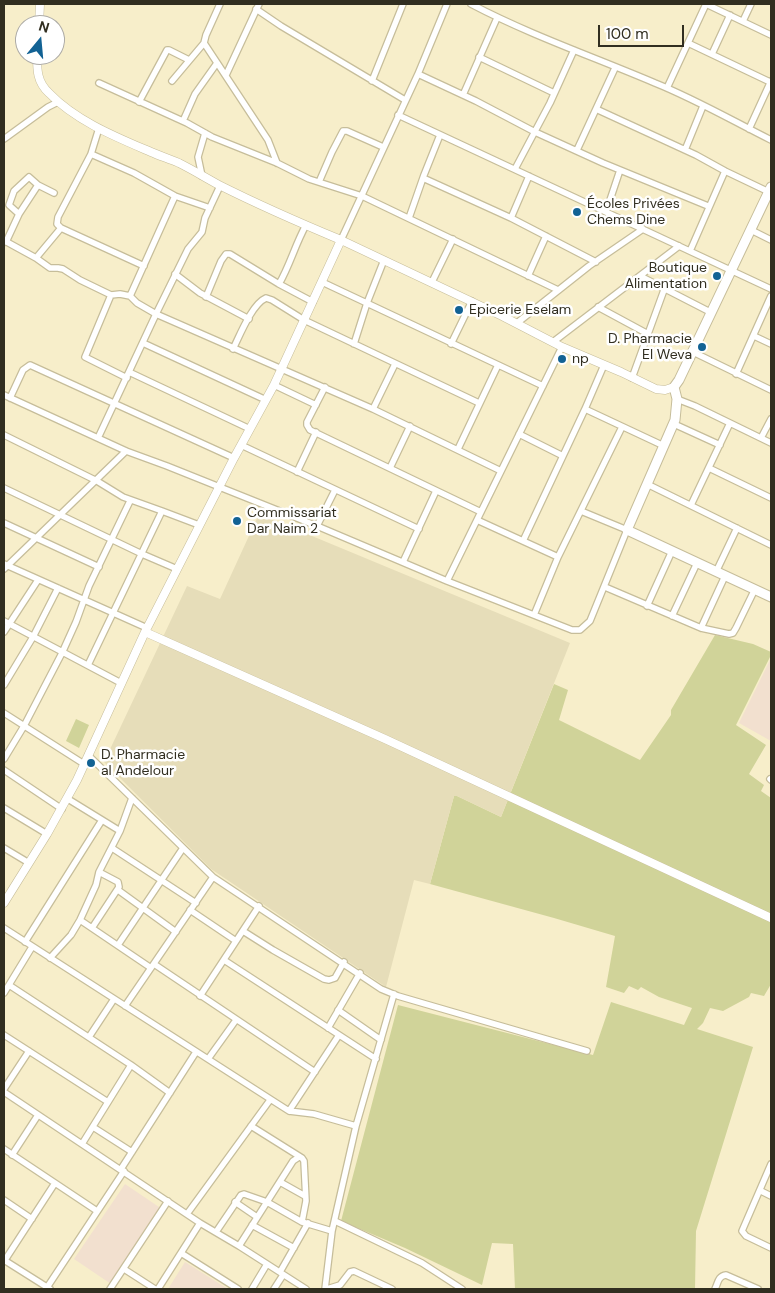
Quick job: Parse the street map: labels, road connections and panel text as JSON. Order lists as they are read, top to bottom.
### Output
{
  "places": [
    "Écoles Privées Chems Dine",
    "Boutique Alimentation",
    "Epicerie Eselam",
    "D. Pharmacie El Weva",
    "np",
    "Commissariat Dar Naim 2",
    "D. Pharmacie al Andelour"
  ],
  "scale_bar": "100 m",
  "north": "top"
}
